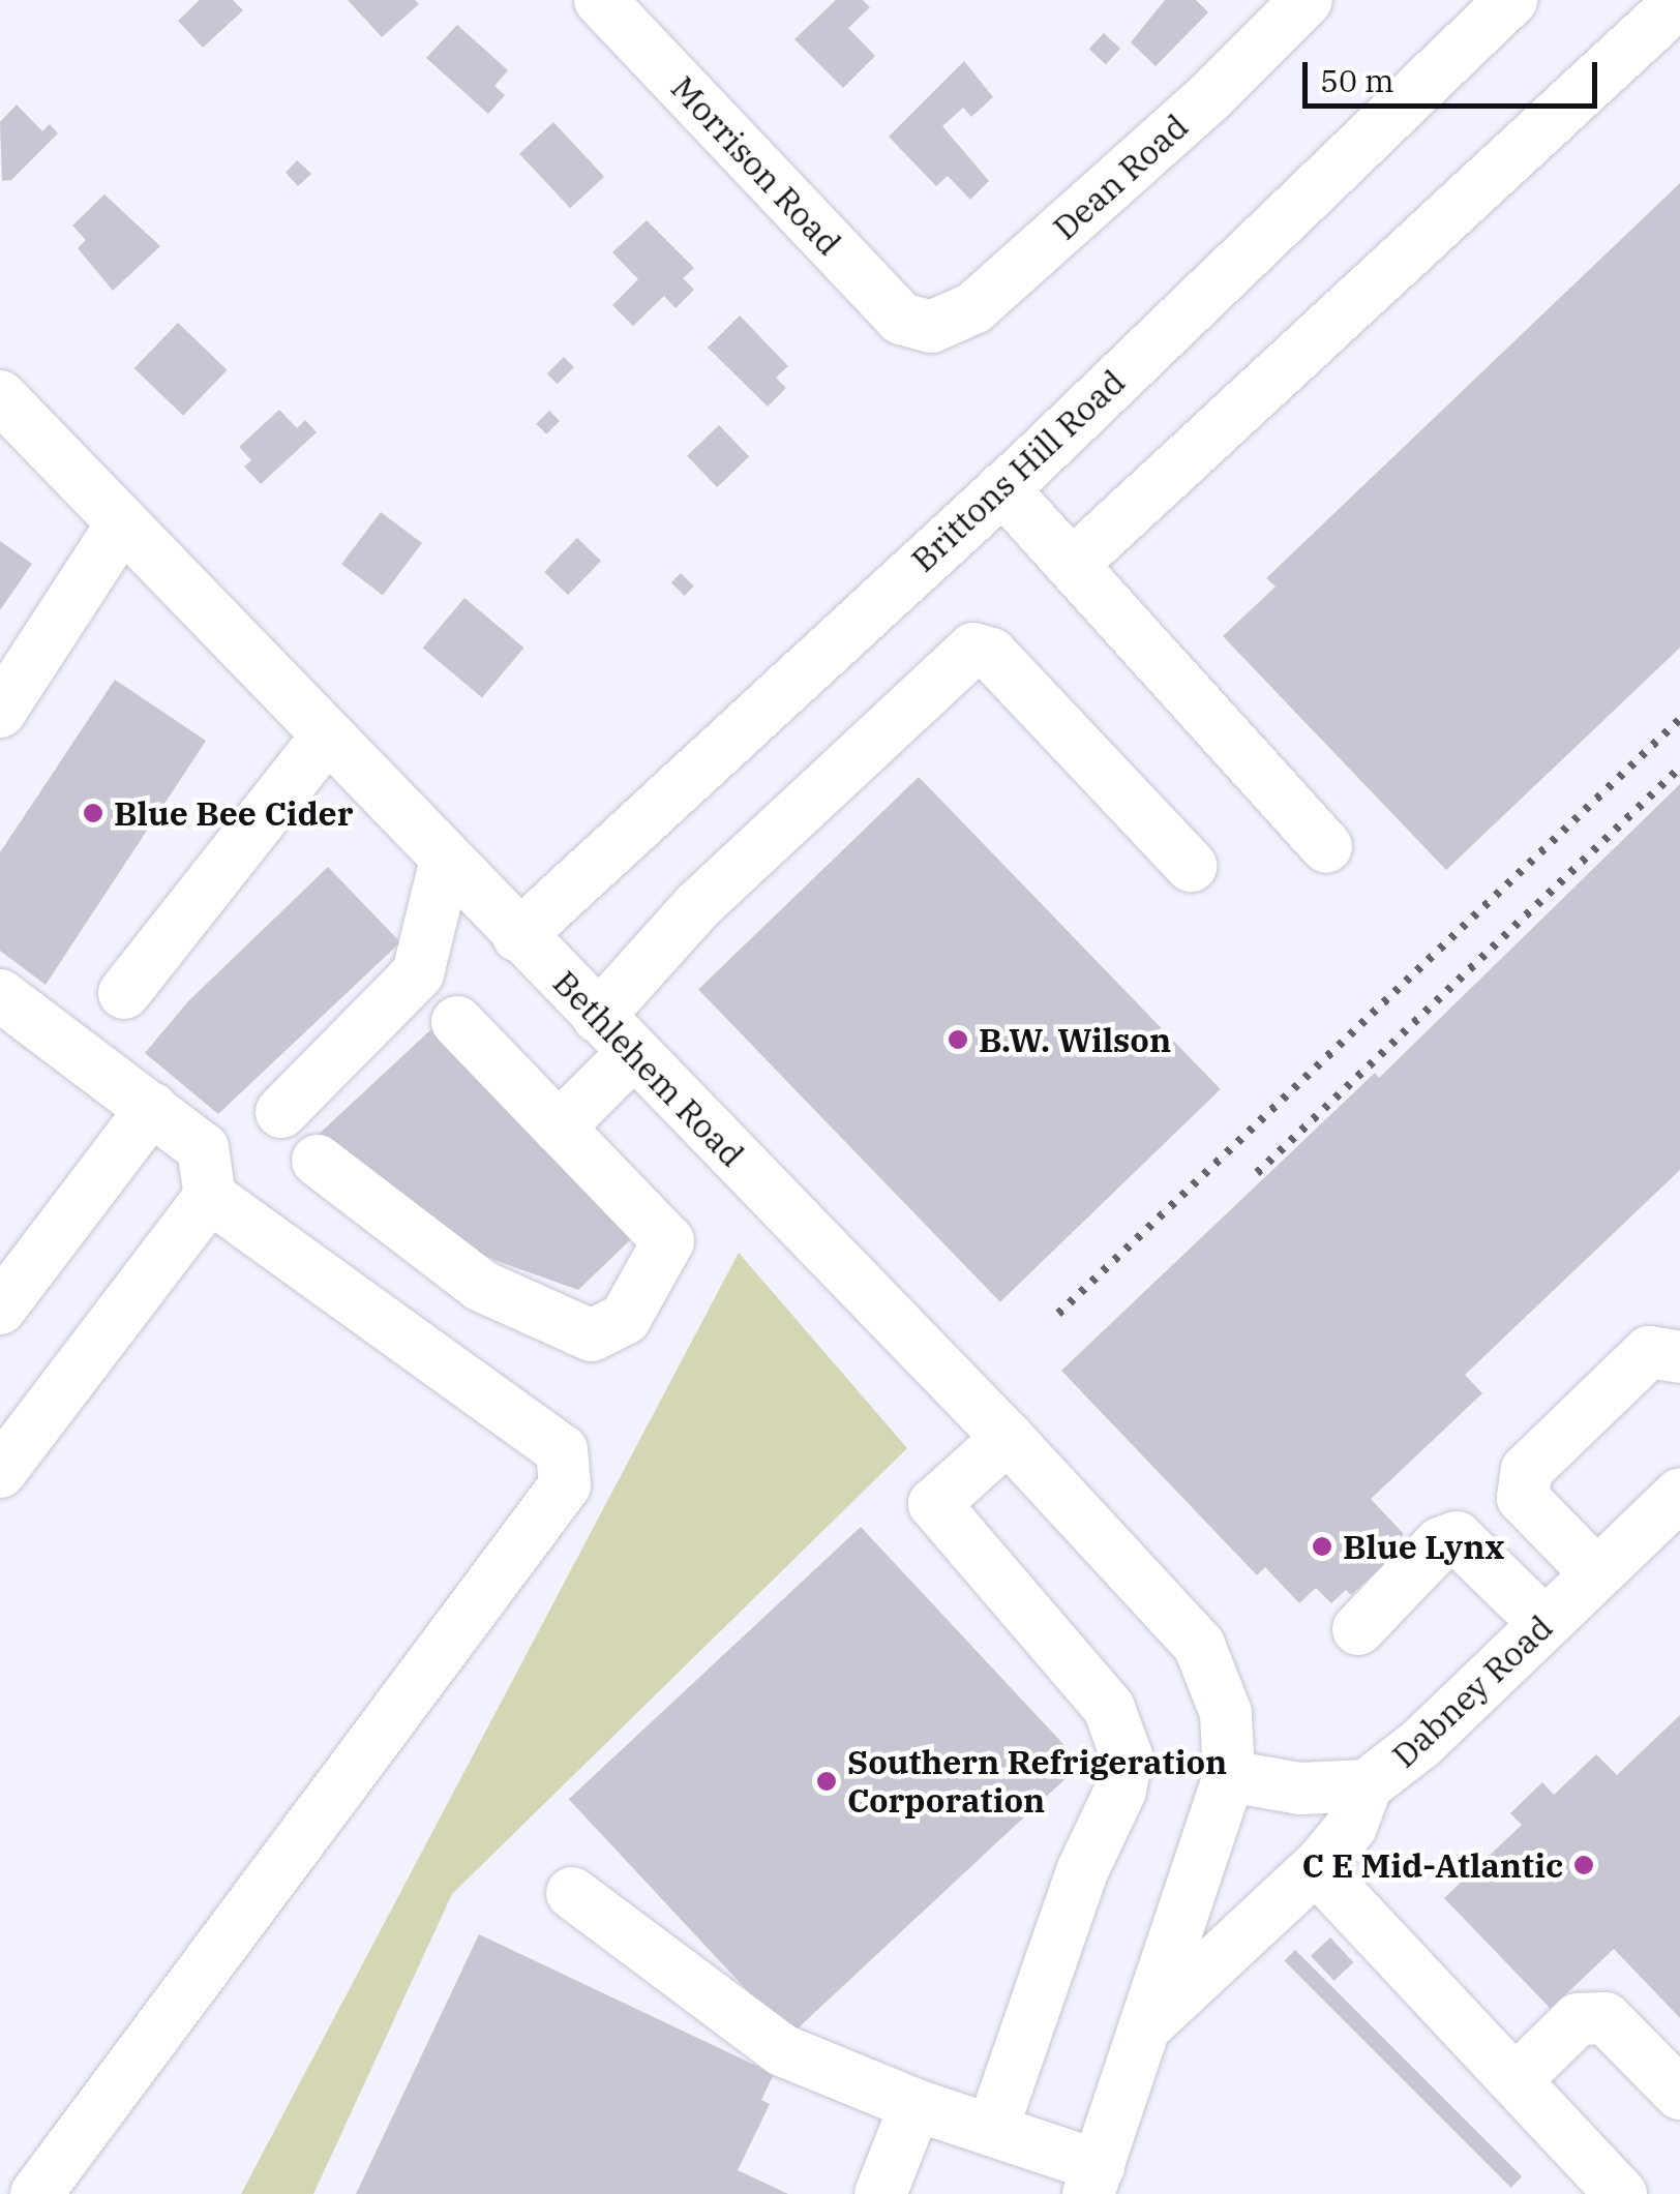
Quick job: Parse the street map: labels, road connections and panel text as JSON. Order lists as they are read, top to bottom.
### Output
{
  "streets": {
    "street": [
      "Morrison Road",
      "Dean Road",
      "Brittons Hill Road",
      "Bethlehem Road",
      "Dabney Road"
    ]
  },
  "crossings": [
    ["Morrison Road", "Dean Road"],
    ["Brittons Hill Road", "Bethlehem Road"],
    ["Bethlehem Road", "Dabney Road"]
  ],
  "places": [
    "Blue Bee Cider",
    "B.W. Wilson",
    "Blue Lynx",
    "Southern Refrigeration Corporation",
    "C E Mid-Atlantic"
  ],
  "scale_bar": "50 m"
}
